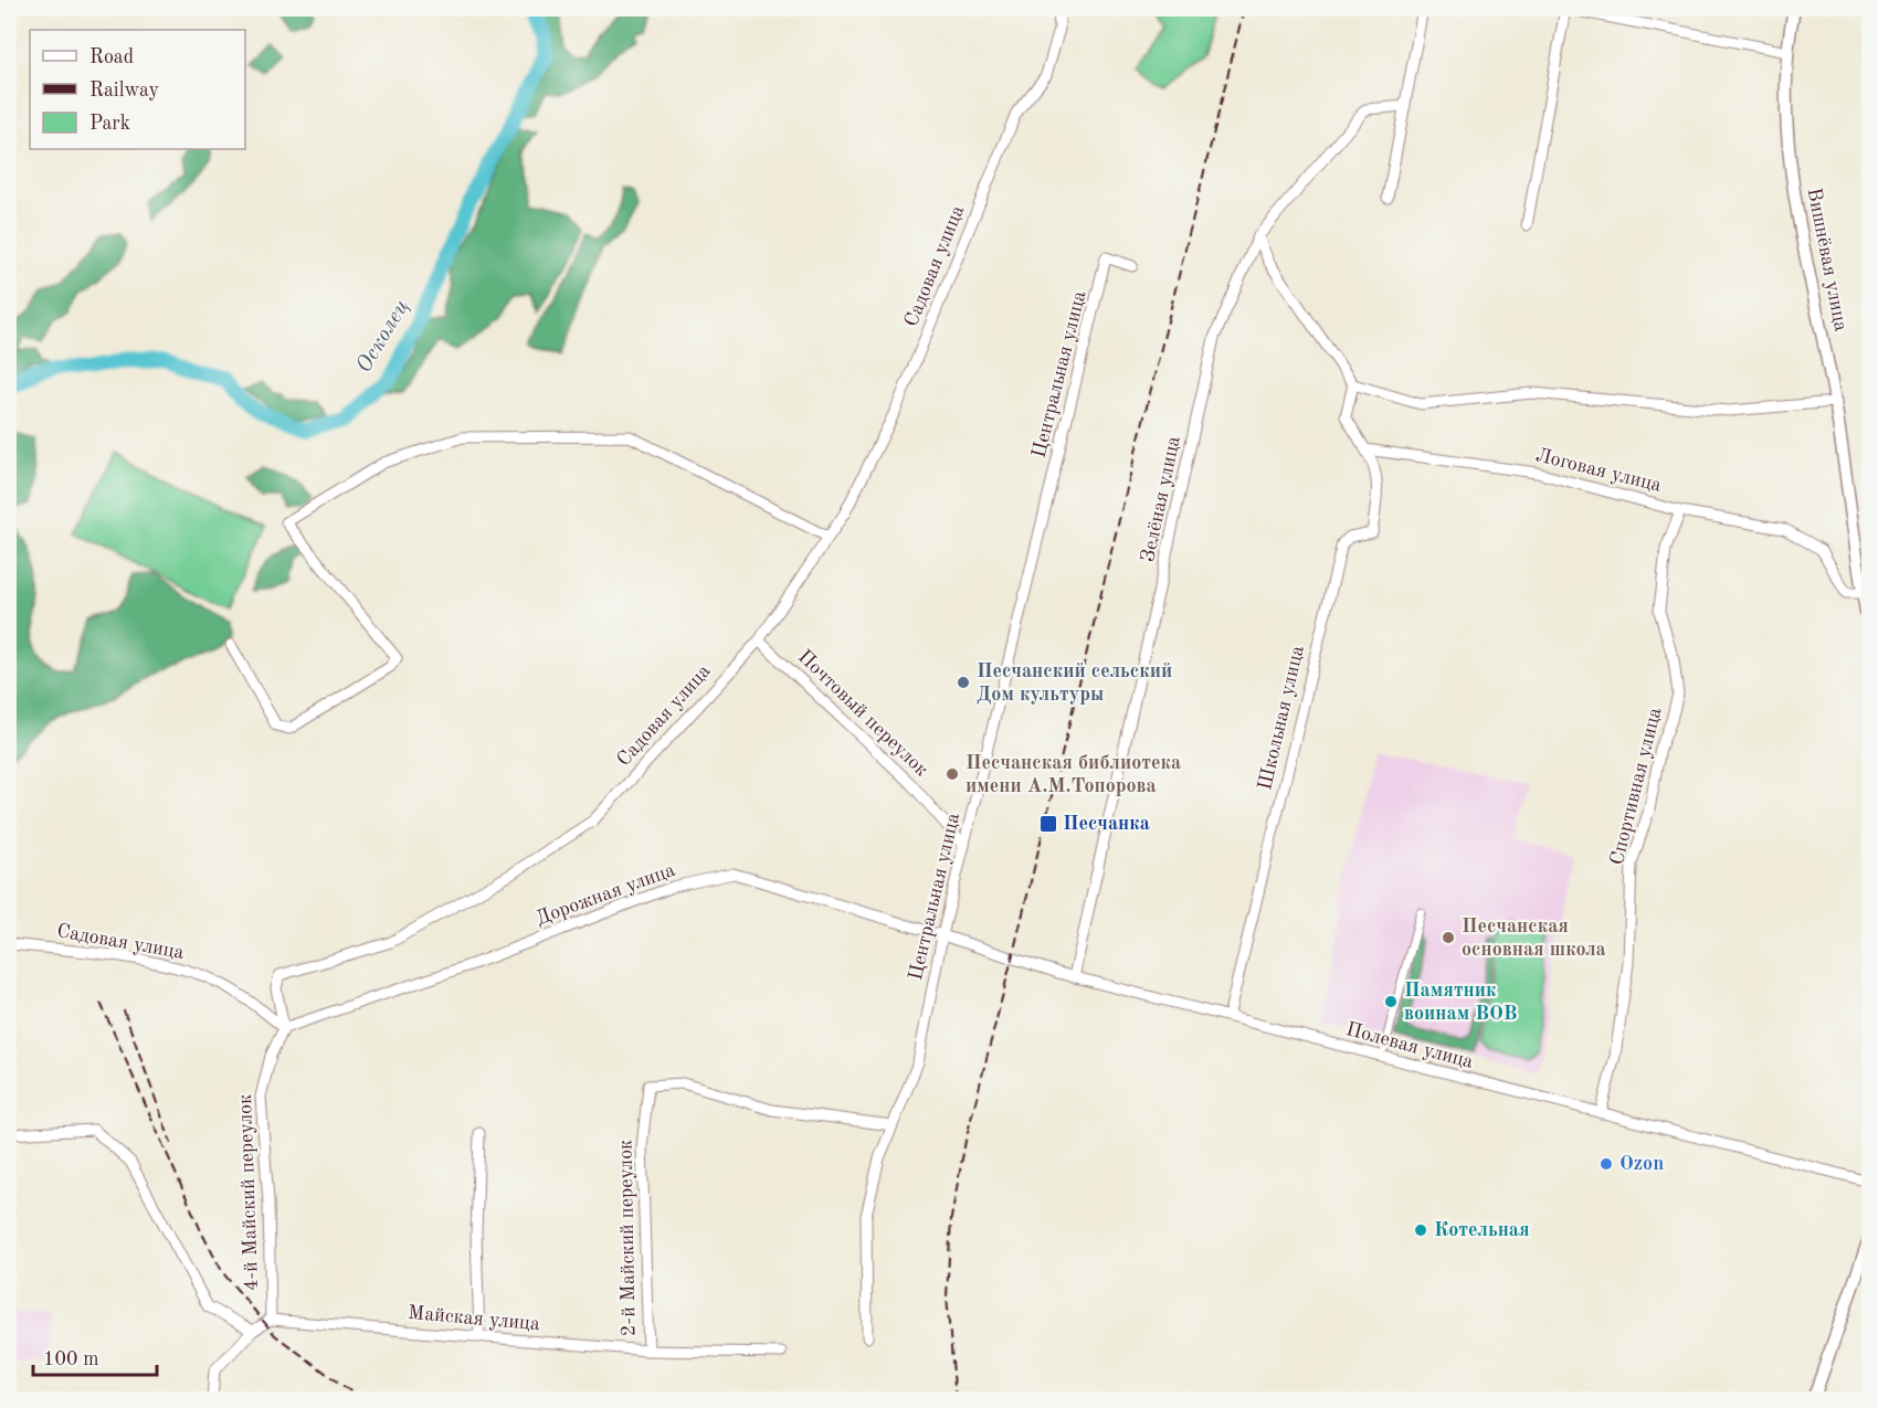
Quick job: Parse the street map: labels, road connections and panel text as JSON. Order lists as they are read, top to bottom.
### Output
{
  "streets": {
    "street": [
      "Вишнёвая улица",
      "Садовая улица",
      "Центральная улица",
      "Логовая улица",
      "Зелёная улица",
      "Почтовый переулок",
      "Школьная улица",
      "Спортивная улица",
      "Дорожная улица",
      "Полевая улица",
      "4-й Майский переулок",
      "2-й Майский переулок",
      "Майская улица"
    ]
  },
  "crossings": [
    ["Вишнёвая улица", "Логовая улица"],
    ["Садовая улица", "Почтовый переулок"],
    ["Садовая улица", "Дорожная улица"],
    ["Садовая улица", "4-й Майский переулок"],
    ["Центральная улица", "Почтовый переулок"],
    ["Центральная улица", "Дорожная улица"],
    ["Центральная улица", "Полевая улица"],
    ["Центральная улица", "2-й Майский переулок"],
    ["Логовая улица", "Школьная улица"],
    ["Логовая улица", "Спортивная улица"],
    ["Зелёная улица", "Полевая улица"],
    ["Школьная улица", "Полевая улица"],
    ["Спортивная улица", "Полевая улица"],
    ["Дорожная улица", "Полевая улица"],
    ["Дорожная улица", "4-й Майский переулок"],
    ["4-й Майский переулок", "Майская улица"],
    ["2-й Майский переулок", "Майская улица"]
  ],
  "water": ["Осколец"],
  "places": {
    "other": [
      "Песчанский сельский Дом культуры",
      "Песчанская библиотека имени А.М.Топорова",
      "Песчанская основная школа",
      "Памятник воинам ВОВ",
      "Ozon",
      "Котельная"
    ],
    "transit": ["Песчанка"]
  },
  "legend": ["Road", "Railway", "Park"],
  "scale_bar": "100 m"
}
